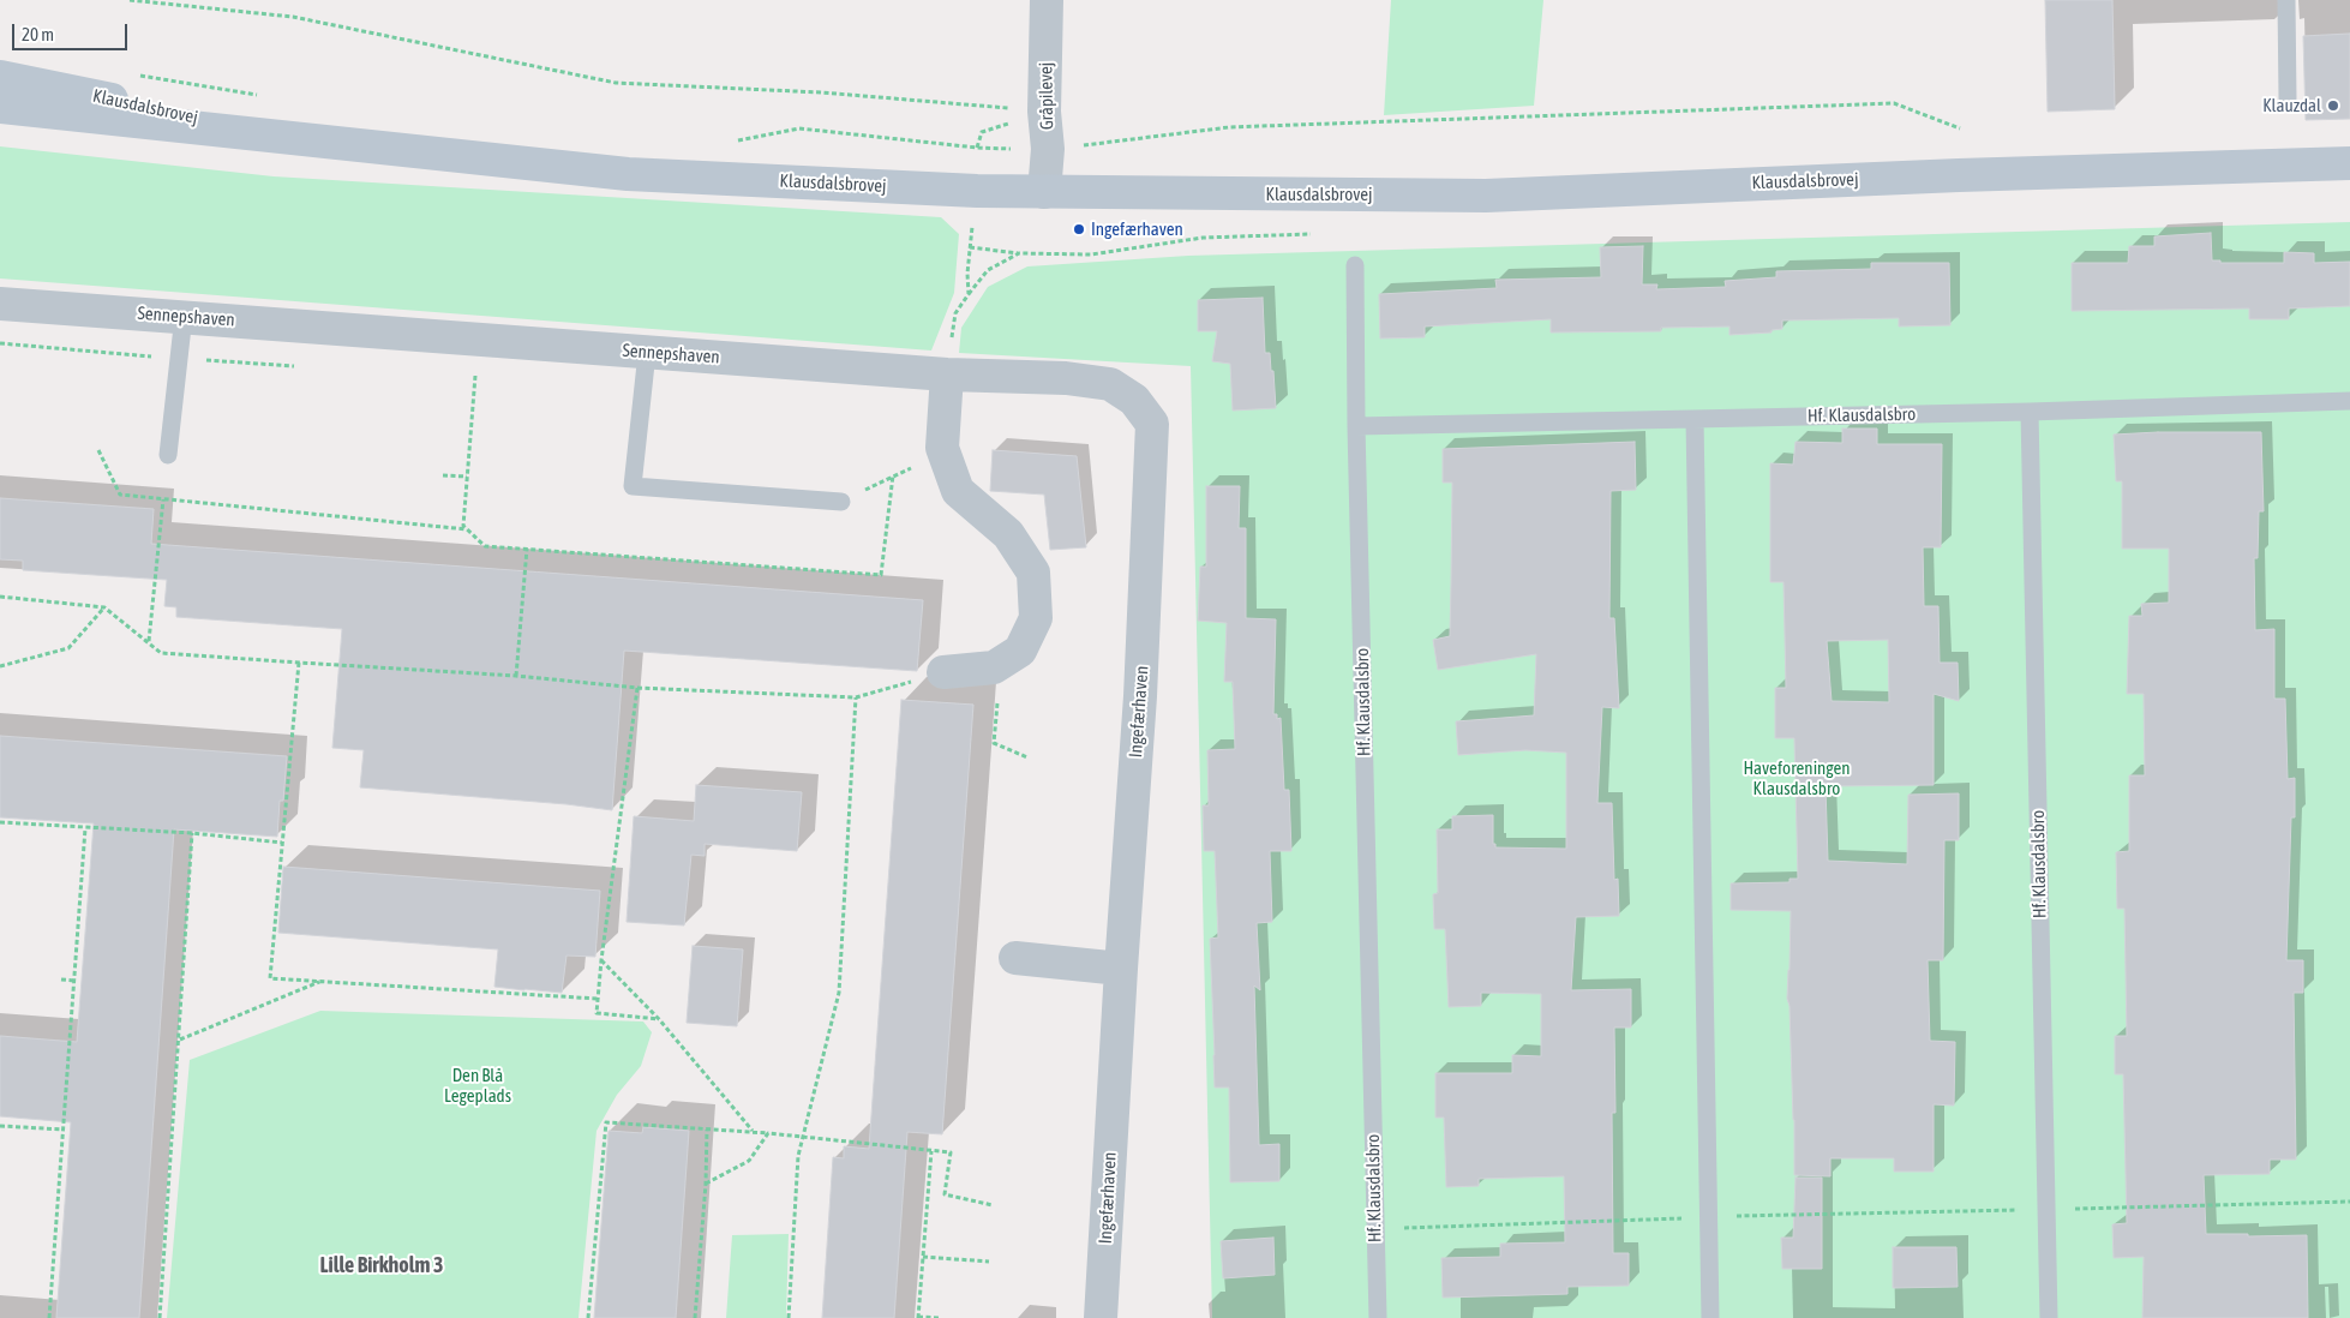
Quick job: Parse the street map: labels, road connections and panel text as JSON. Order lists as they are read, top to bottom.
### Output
{
  "streets": {
    "street": [
      "Gråpilevej",
      "Klausdalsbrovej",
      "Sennepshaven",
      "Ingefærhaven"
    ],
    "lane": ["Hf. Klausdalsbro"]
  },
  "crossings": [
    ["Gråpilevej", "Klausdalsbrovej"],
    ["Sennepshaven", "Ingefærhaven"]
  ],
  "districts": ["Lille Birkholm 3"],
  "parks": ["Haveforeningen Klausdalsbro", "Den Blå Legeplads"],
  "places": ["Klauzdal", "Ingefærhaven"],
  "scale_bar": "20 m"
}
